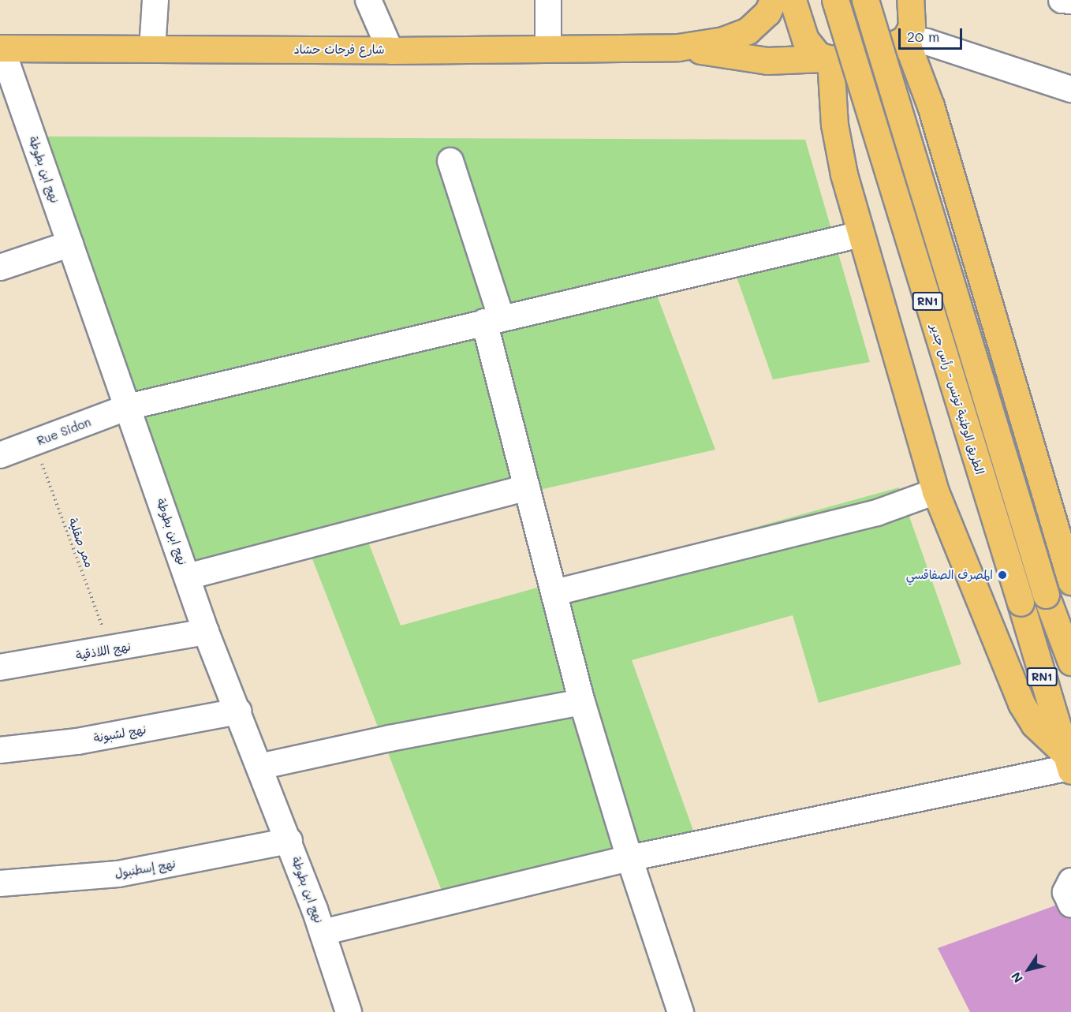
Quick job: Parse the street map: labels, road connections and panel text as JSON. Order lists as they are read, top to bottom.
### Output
{
  "streets": {
    "main road": ["شارع فرحات حشاد", "RN1", "الطريق الوطنية تونس - رأس جدير"],
    "street": [
      "نهج ابن بطوطة",
      "Rue Sidon",
      "نهج اللاذقية",
      "نهج لشبونة",
      "نهج إسطنبول"
    ],
    "path": ["ممر صقلية"]
  },
  "crossings": [
    ["شارع فرحات حشاد", "نهج ابن بطوطة"],
    ["نهج ابن بطوطة", "Rue Sidon"],
    ["نهج ابن بطوطة", "نهج اللاذقية"],
    ["نهج ابن بطوطة", "نهج لشبونة"],
    ["نهج ابن بطوطة", "نهج إسطنبول"],
    ["Rue Sidon", "ممر صقلية"],
    ["ممر صقلية", "نهج اللاذقية"]
  ],
  "places": ["المصرف الصفاقسي"],
  "scale_bar": "20 m",
  "north": "bottom left"
}
